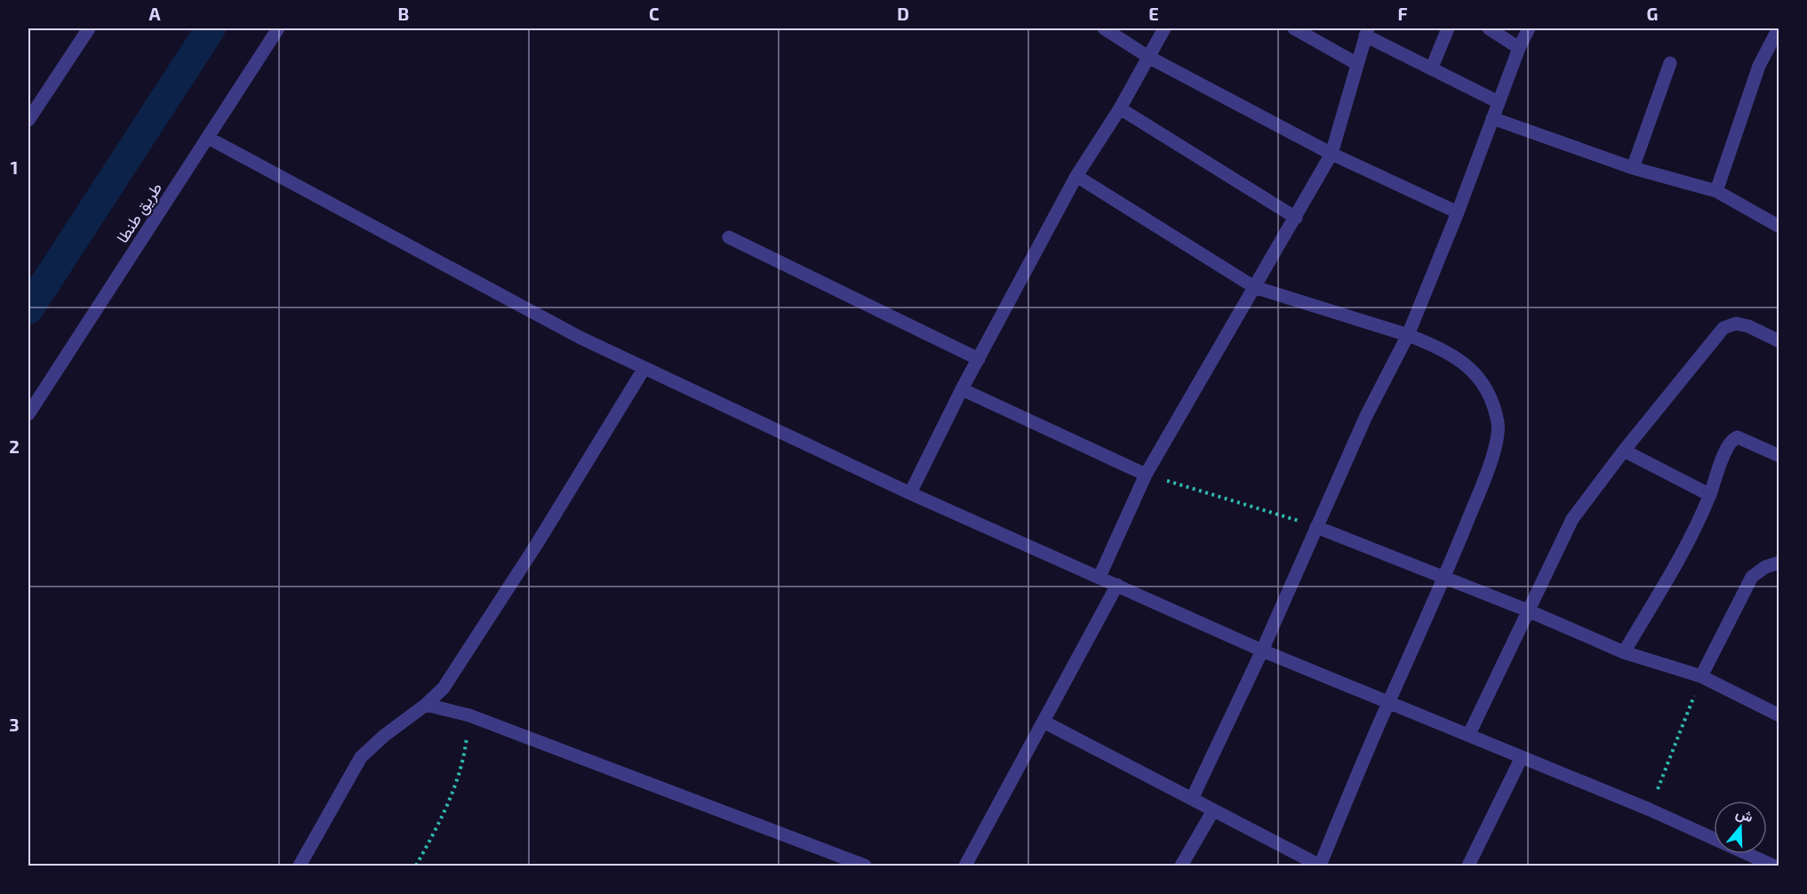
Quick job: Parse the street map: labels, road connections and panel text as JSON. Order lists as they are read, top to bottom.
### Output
{
  "streets": {
    "street": ["طريق طنطا"]
  },
  "north": "top",
  "grid": {
    "columns": [
      "A",
      "B",
      "C",
      "D",
      "E",
      "F",
      "G"
    ],
    "rows": ["1", "2", "3"]
  }
}
